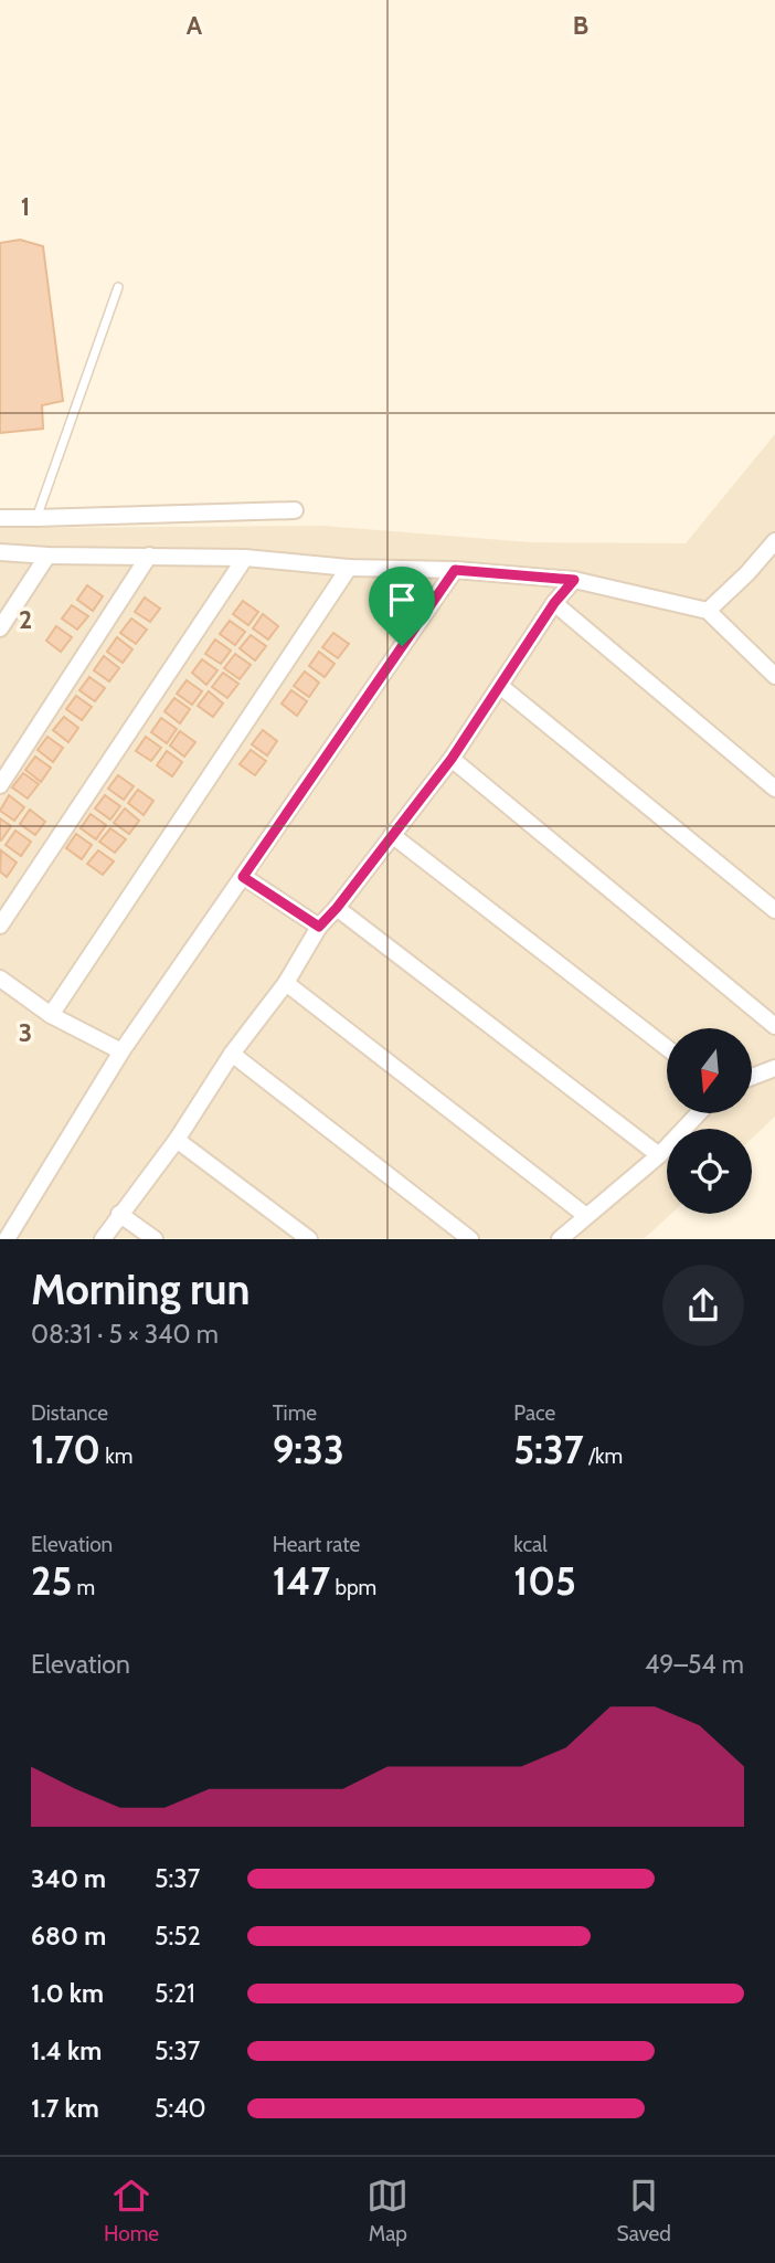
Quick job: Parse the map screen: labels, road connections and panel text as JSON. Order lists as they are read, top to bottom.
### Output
{
  "north": "bottom",
  "page": {
    "heading": ["Morning run", "08:31 · 5 × 340 m"],
    "stats": [
      ["Distance", "1.70 km"],
      ["Time", "9:33"],
      ["Pace", "5:37 /km"],
      ["Elevation", "25 m"],
      ["Heart rate", "147 bpm"],
      ["kcal", "105"]
    ],
    "chart": ["Elevation", "49–54 m"],
    "list": [
      {
        "name": "340 m",
        "note": "5:37"
      },
      {
        "name": "680 m",
        "note": "5:52"
      },
      {
        "name": "1.0 km",
        "note": "5:21"
      },
      {
        "name": "1.4 km",
        "note": "5:37"
      },
      {
        "name": "1.7 km",
        "note": "5:40"
      }
    ],
    "tabs": ["Home", "Map", "Saved"]
  },
  "grid": {
    "columns": ["A", "B"],
    "rows": ["1", "2", "3"]
  }
}
